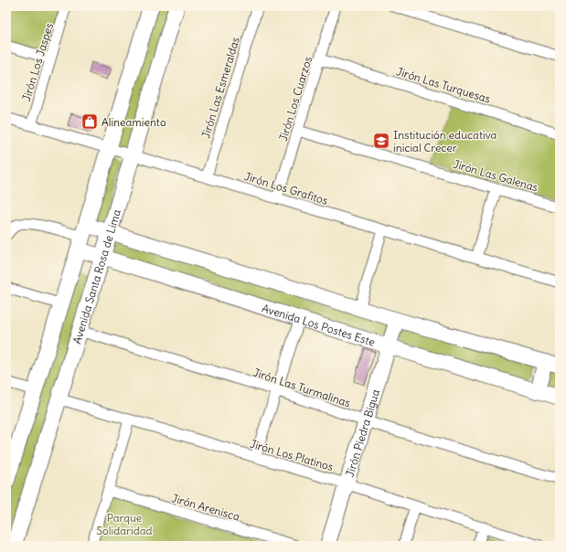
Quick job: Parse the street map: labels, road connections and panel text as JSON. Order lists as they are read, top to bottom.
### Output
{
  "streets": {
    "main road": ["Avenida Santa Rosa de Lima", "Avenida Los Postes Este", "Jirón Piedra Bigua"],
    "street": [
      "Jirón Los Jaspes",
      "Jirón Las Turquesas",
      "Jirón Las Esmeraldas",
      "Jirón Los Cuarzos",
      "Jirón Las Galenas",
      "Jirón Los Grafitos",
      "Jirón Las Turmalinas",
      "Jirón Los Platinos",
      "Jirón Arenisca"
    ]
  },
  "crossings": [
    ["Jirón Los Jaspes", "Jirón Los Grafitos"],
    ["Jirón Las Turquesas", "Jirón Los Cuarzos"],
    ["Jirón Las Esmeraldas", "Jirón Los Grafitos"],
    ["Jirón Los Cuarzos", "Jirón Las Galenas"],
    ["Jirón Los Cuarzos", "Jirón Los Grafitos"],
    ["Jirón Los Grafitos", "Avenida Santa Rosa de Lima"],
    ["Avenida Santa Rosa de Lima", "Avenida Los Postes Este"],
    ["Avenida Santa Rosa de Lima", "Jirón Las Turmalinas"],
    ["Avenida Santa Rosa de Lima", "Jirón Los Platinos"],
    ["Avenida Los Postes Este", "Jirón Piedra Bigua"],
    ["Jirón Las Turmalinas", "Jirón Piedra Bigua"],
    ["Jirón Piedra Bigua", "Jirón Los Platinos"]
  ],
  "parks": ["Parque Solidaridad"],
  "places": {
    "shop": ["Alineamiento"],
    "school or university": ["Institución educativa inicial Crecer"]
  }
}
